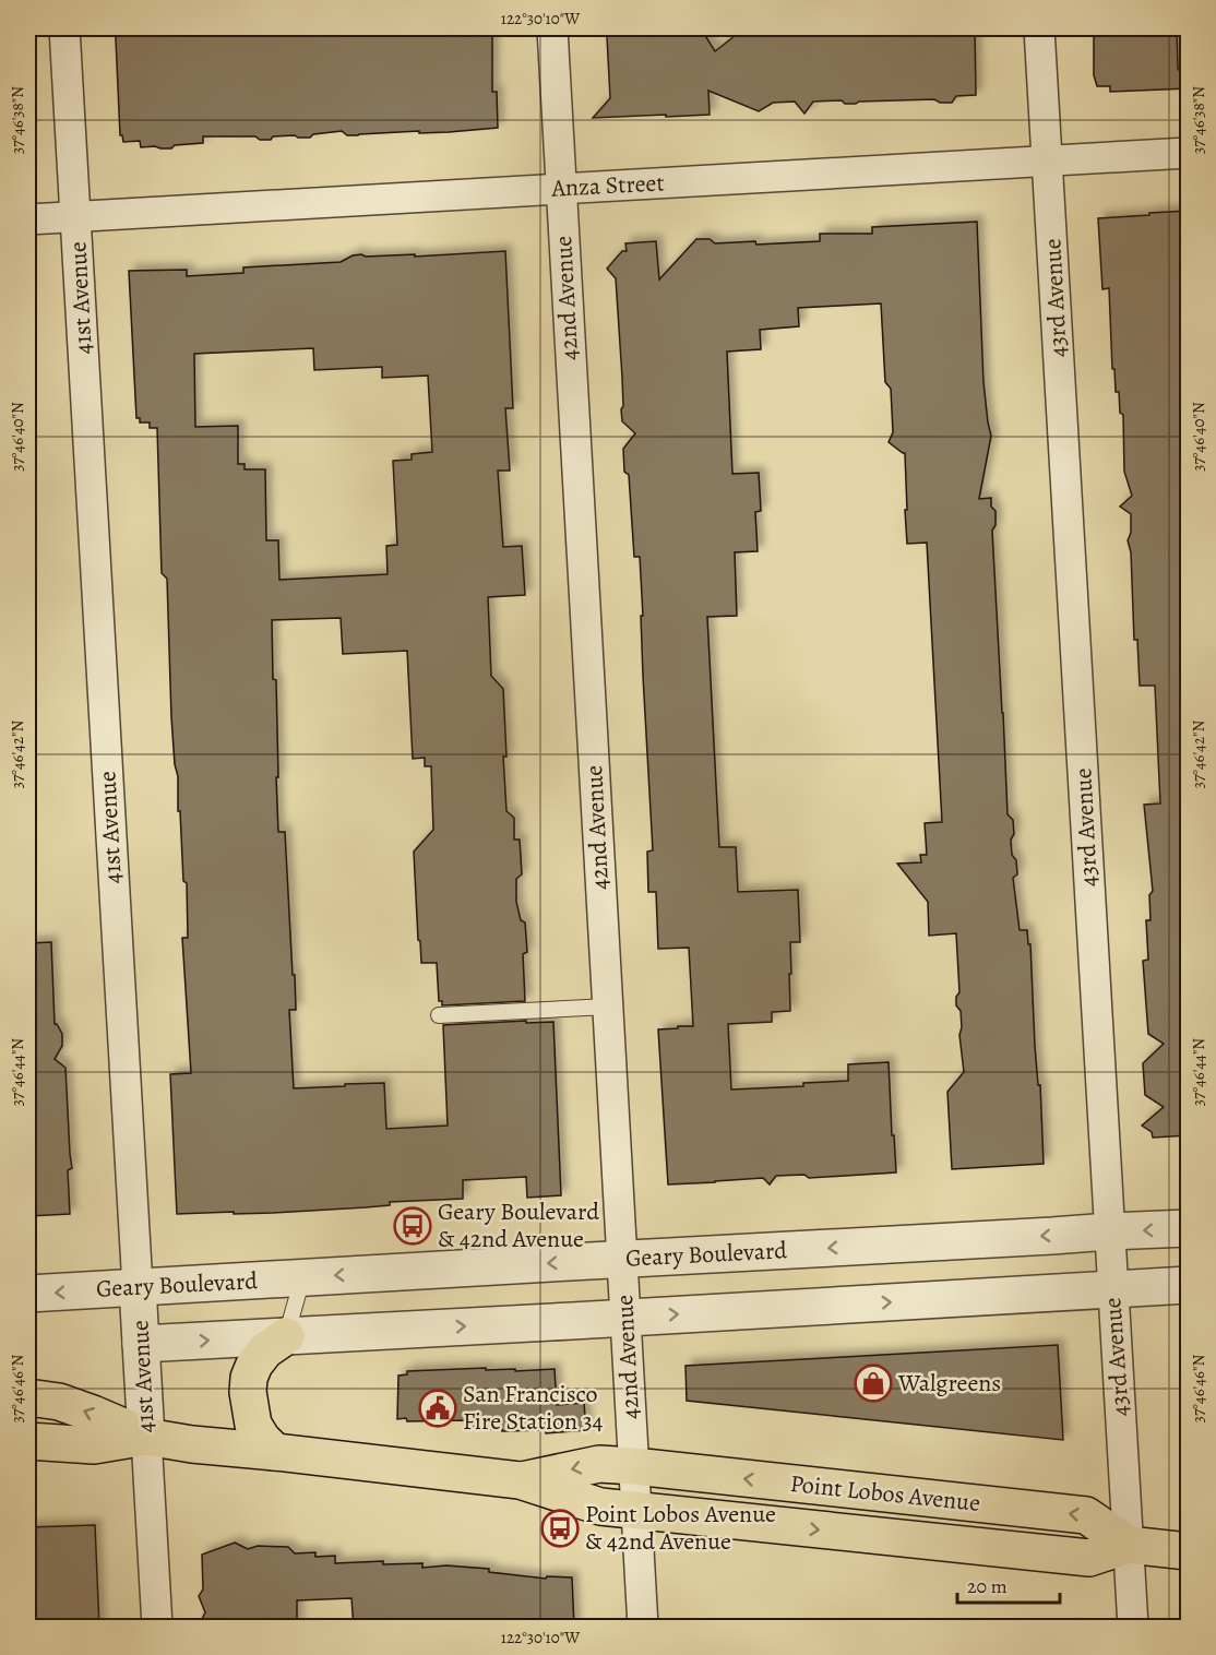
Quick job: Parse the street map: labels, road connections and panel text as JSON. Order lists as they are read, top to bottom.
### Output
{
  "streets": {
    "main road": ["Point Lobos Avenue"],
    "street": [
      "Anza Street",
      "41st Avenue",
      "42nd Avenue",
      "43rd Avenue",
      "Geary Boulevard"
    ]
  },
  "crossings": [
    ["Anza Street", "41st Avenue"],
    ["Anza Street", "42nd Avenue"],
    ["Anza Street", "43rd Avenue"],
    ["41st Avenue", "Geary Boulevard"],
    ["42nd Avenue", "Geary Boulevard"],
    ["42nd Avenue", "Point Lobos Avenue"],
    ["43rd Avenue", "Geary Boulevard"],
    ["43rd Avenue", "Point Lobos Avenue"]
  ],
  "places": {
    "bus stop": ["Geary Boulevard & 42nd Avenue", "Point Lobos Avenue & 42nd Avenue"],
    "shop": ["Walgreens"],
    "public building": ["San Francisco Fire Station 34"]
  },
  "scale_bar": "20 m",
  "coordinates": [
    "122°30'10\"W",
    "37°46'38\"N",
    "37°46'40\"N",
    "37°46'42\"N",
    "37°46'44\"N",
    "37°46'46\"N"
  ]
}
